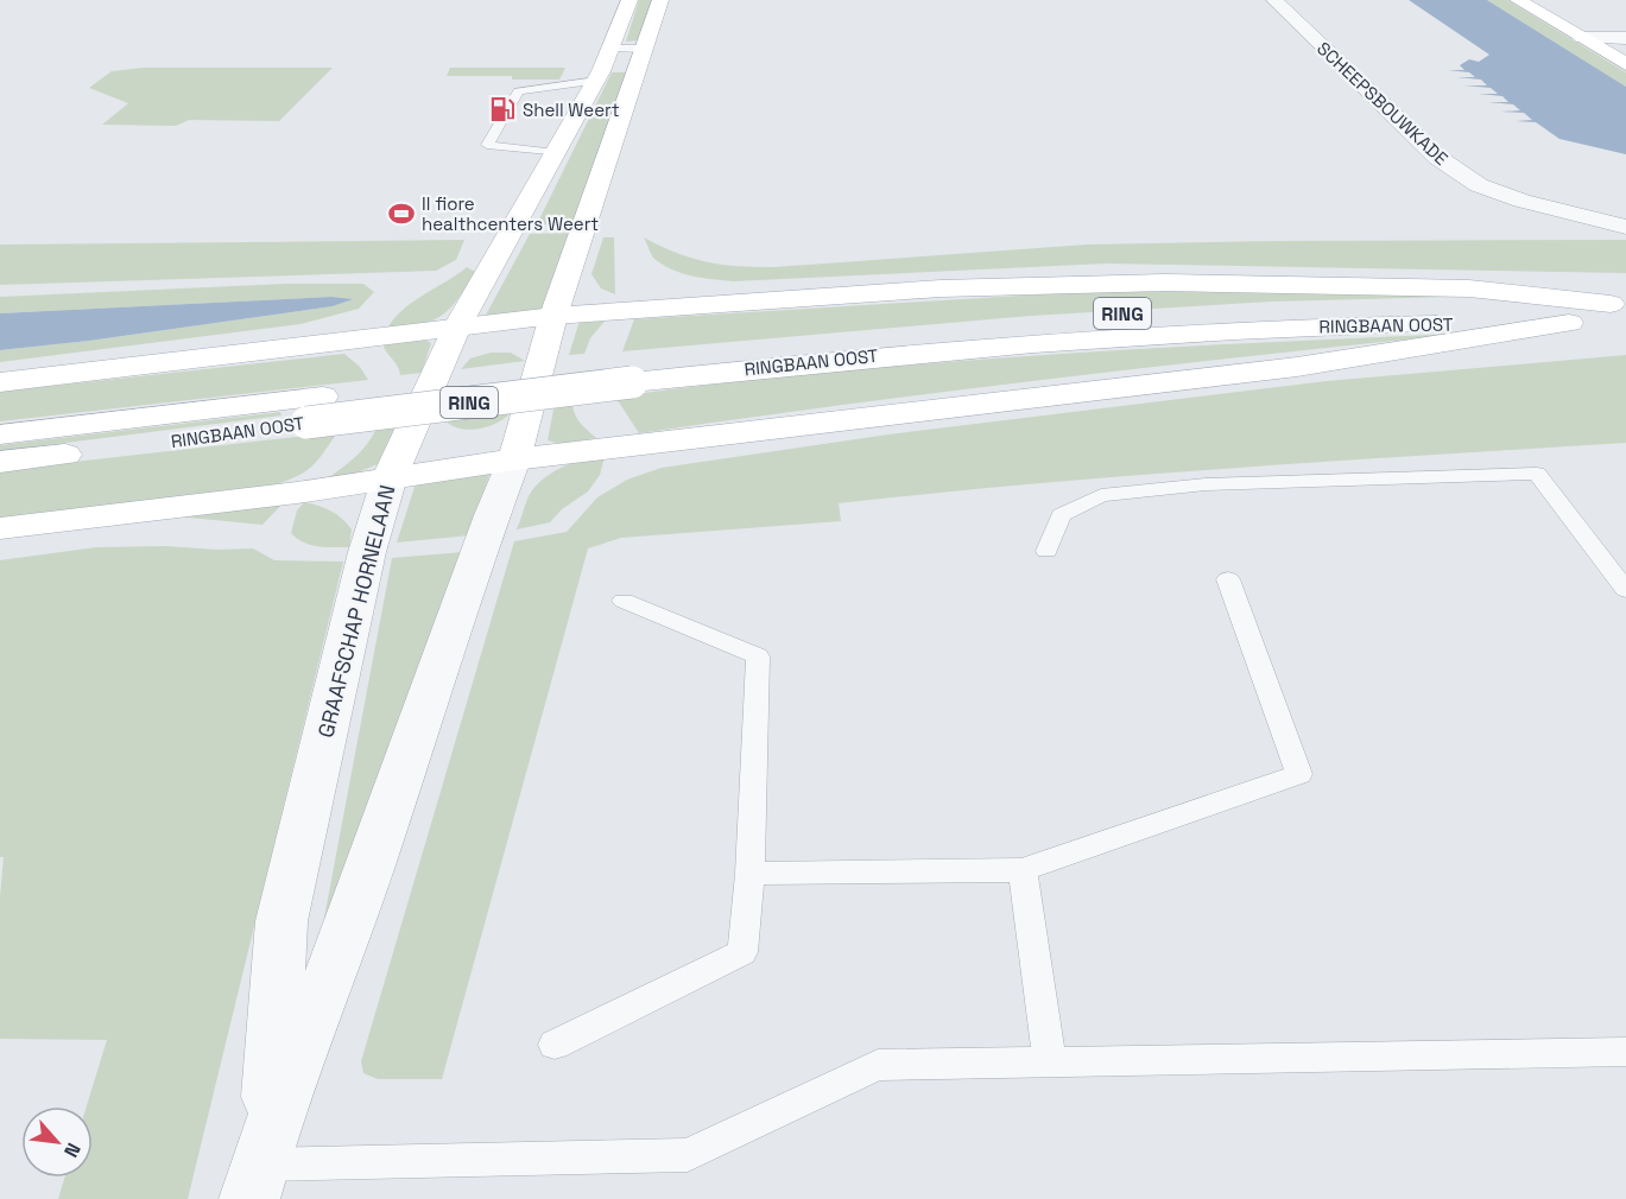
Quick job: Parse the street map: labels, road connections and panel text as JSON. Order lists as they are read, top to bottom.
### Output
{
  "streets": {
    "main road": ["RING", "RINGBAAN OOST", "GRAAFSCHAP HORNELAAN"],
    "street": ["SCHEEPSBOUWKADE"]
  },
  "places": {
    "fuel station": ["Shell Weert"],
    "sports": ["Il fiore healthcenters Weert"]
  },
  "north": "bottom right"
}
